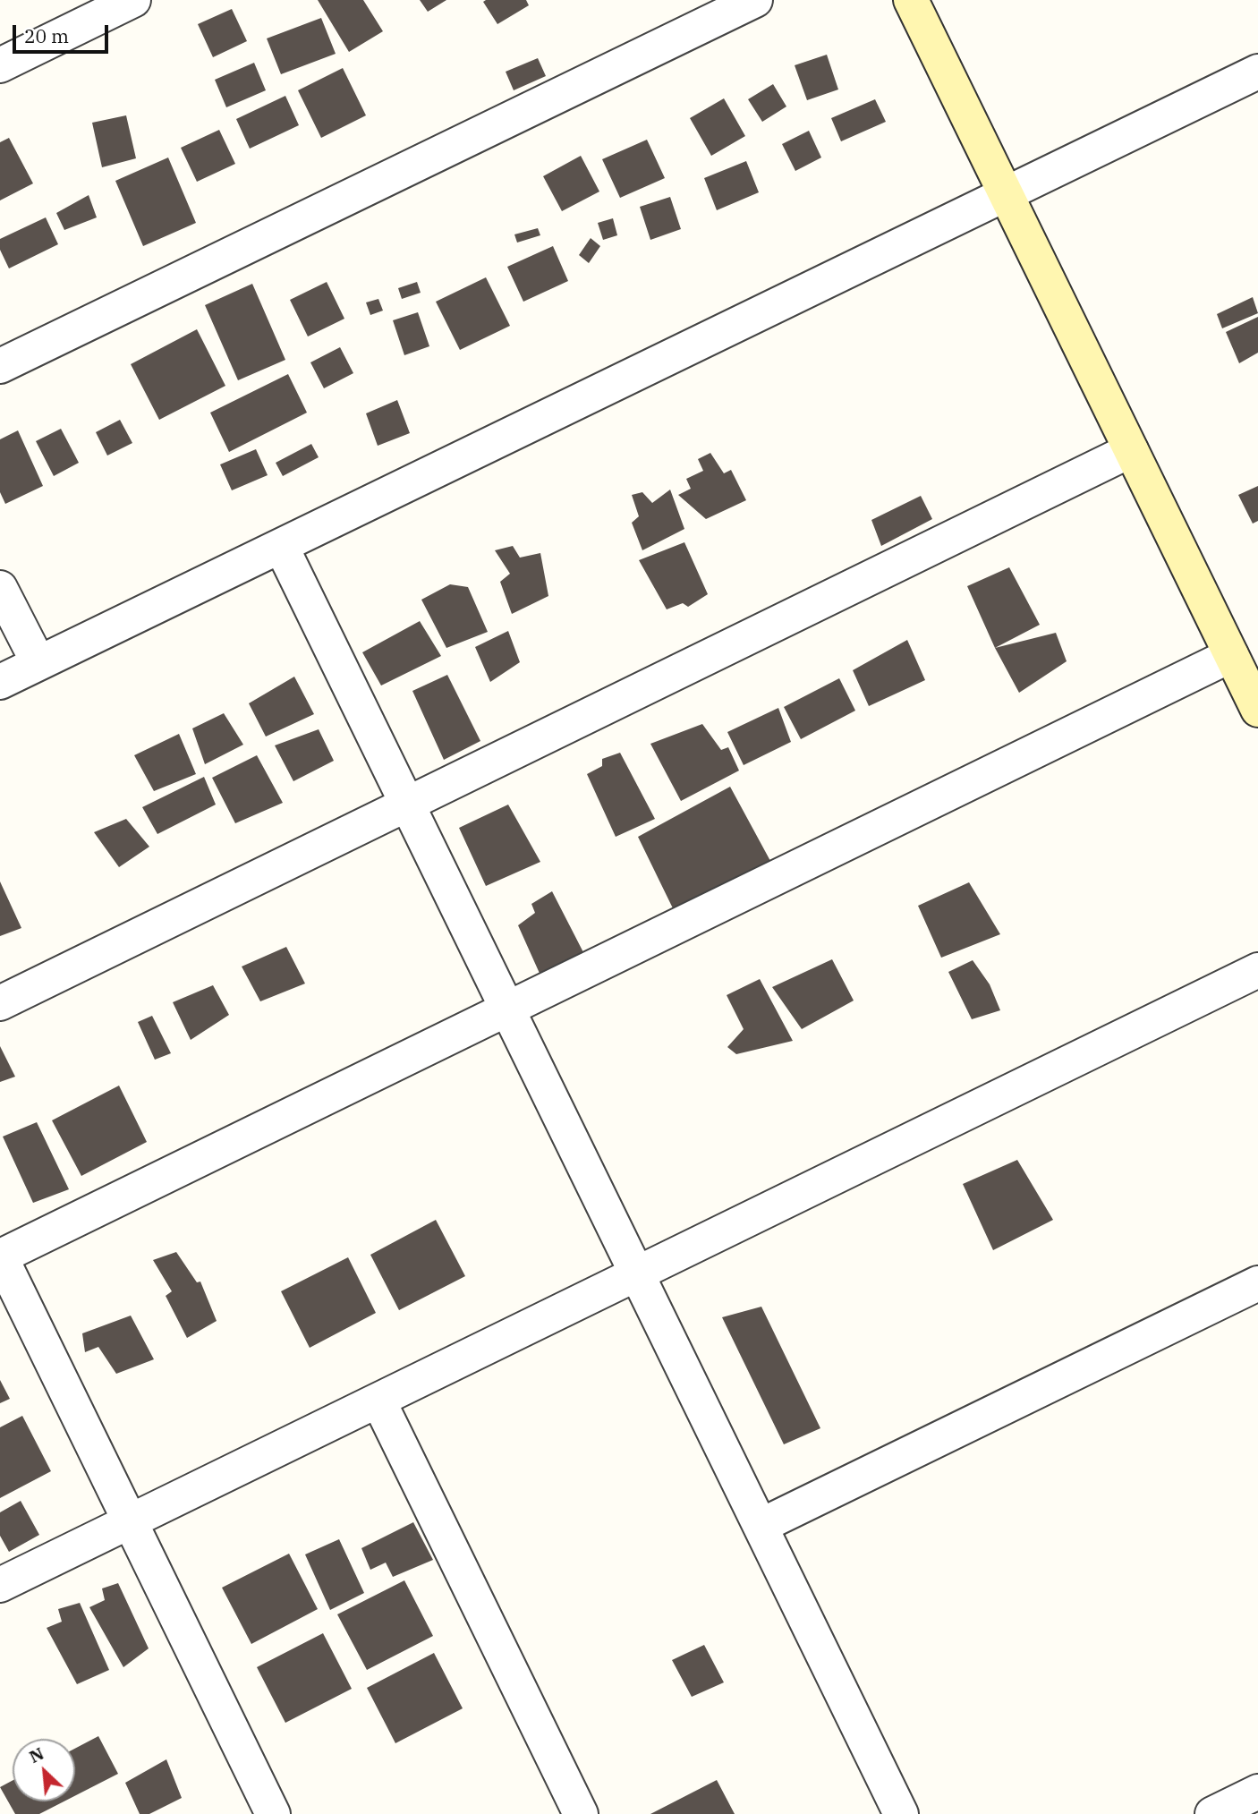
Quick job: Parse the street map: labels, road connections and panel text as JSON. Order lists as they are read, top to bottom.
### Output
{
  "scale_bar": "20 m",
  "north": "top left"
}
